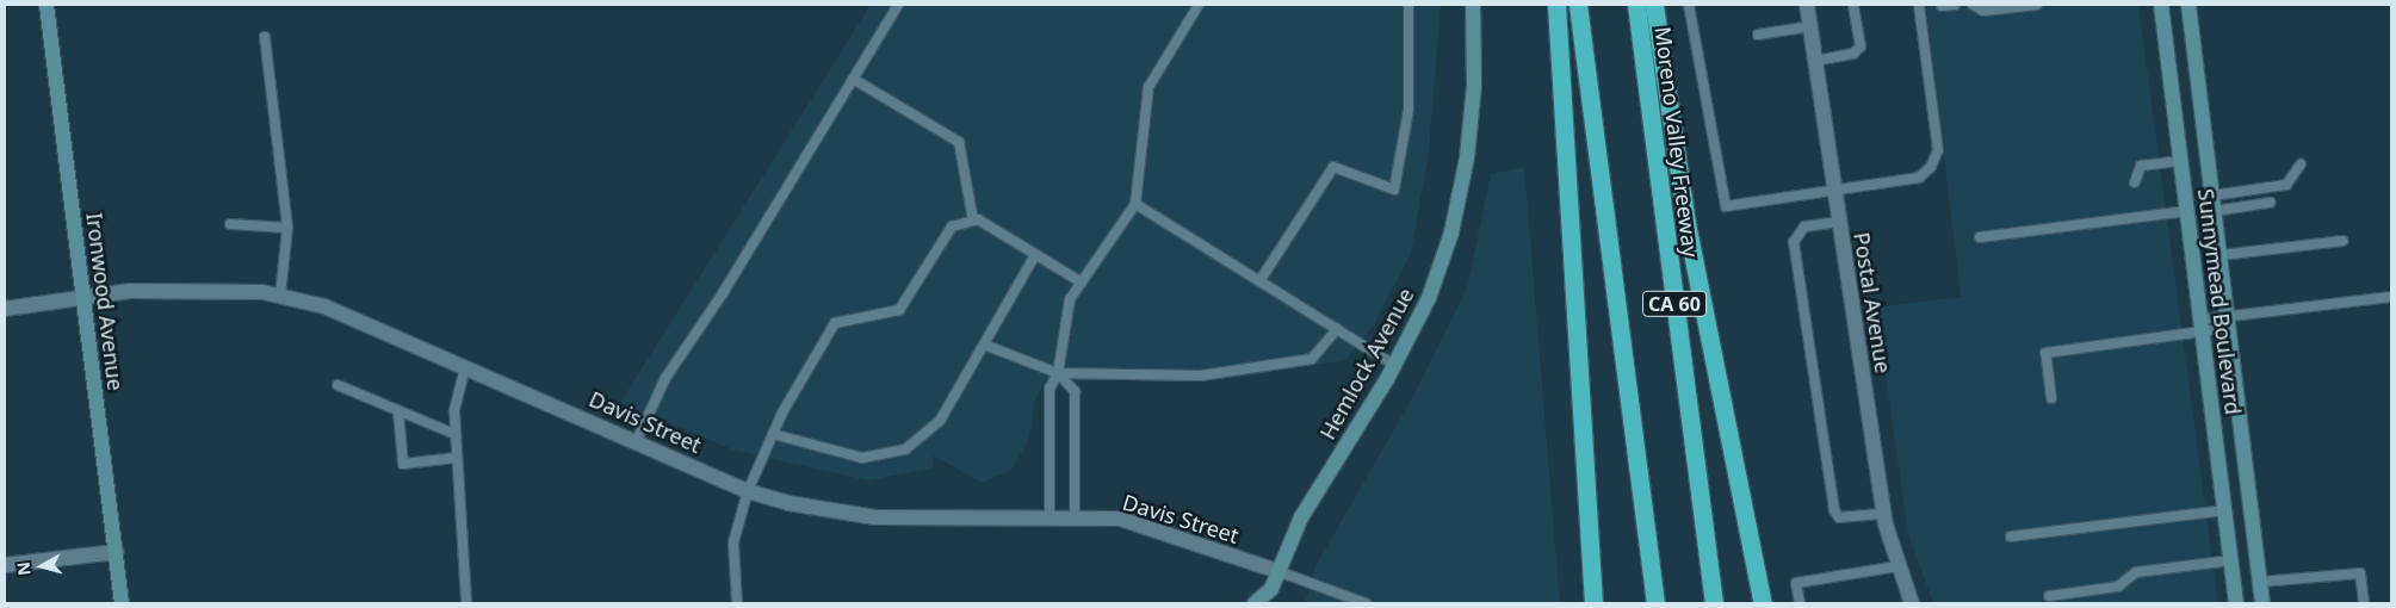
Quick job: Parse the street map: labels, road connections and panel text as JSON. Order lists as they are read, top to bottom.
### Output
{
  "streets": {
    "highway": ["Moreno Valley Freeway", "CA 60"],
    "main road": ["Ironwood Avenue", "Sunnymead Boulevard", "Hemlock Avenue"],
    "street": ["Postal Avenue", "Davis Street"]
  },
  "crossings": [
    ["Ironwood Avenue", "Davis Street"],
    ["Hemlock Avenue", "Davis Street"]
  ],
  "north": "left"
}
